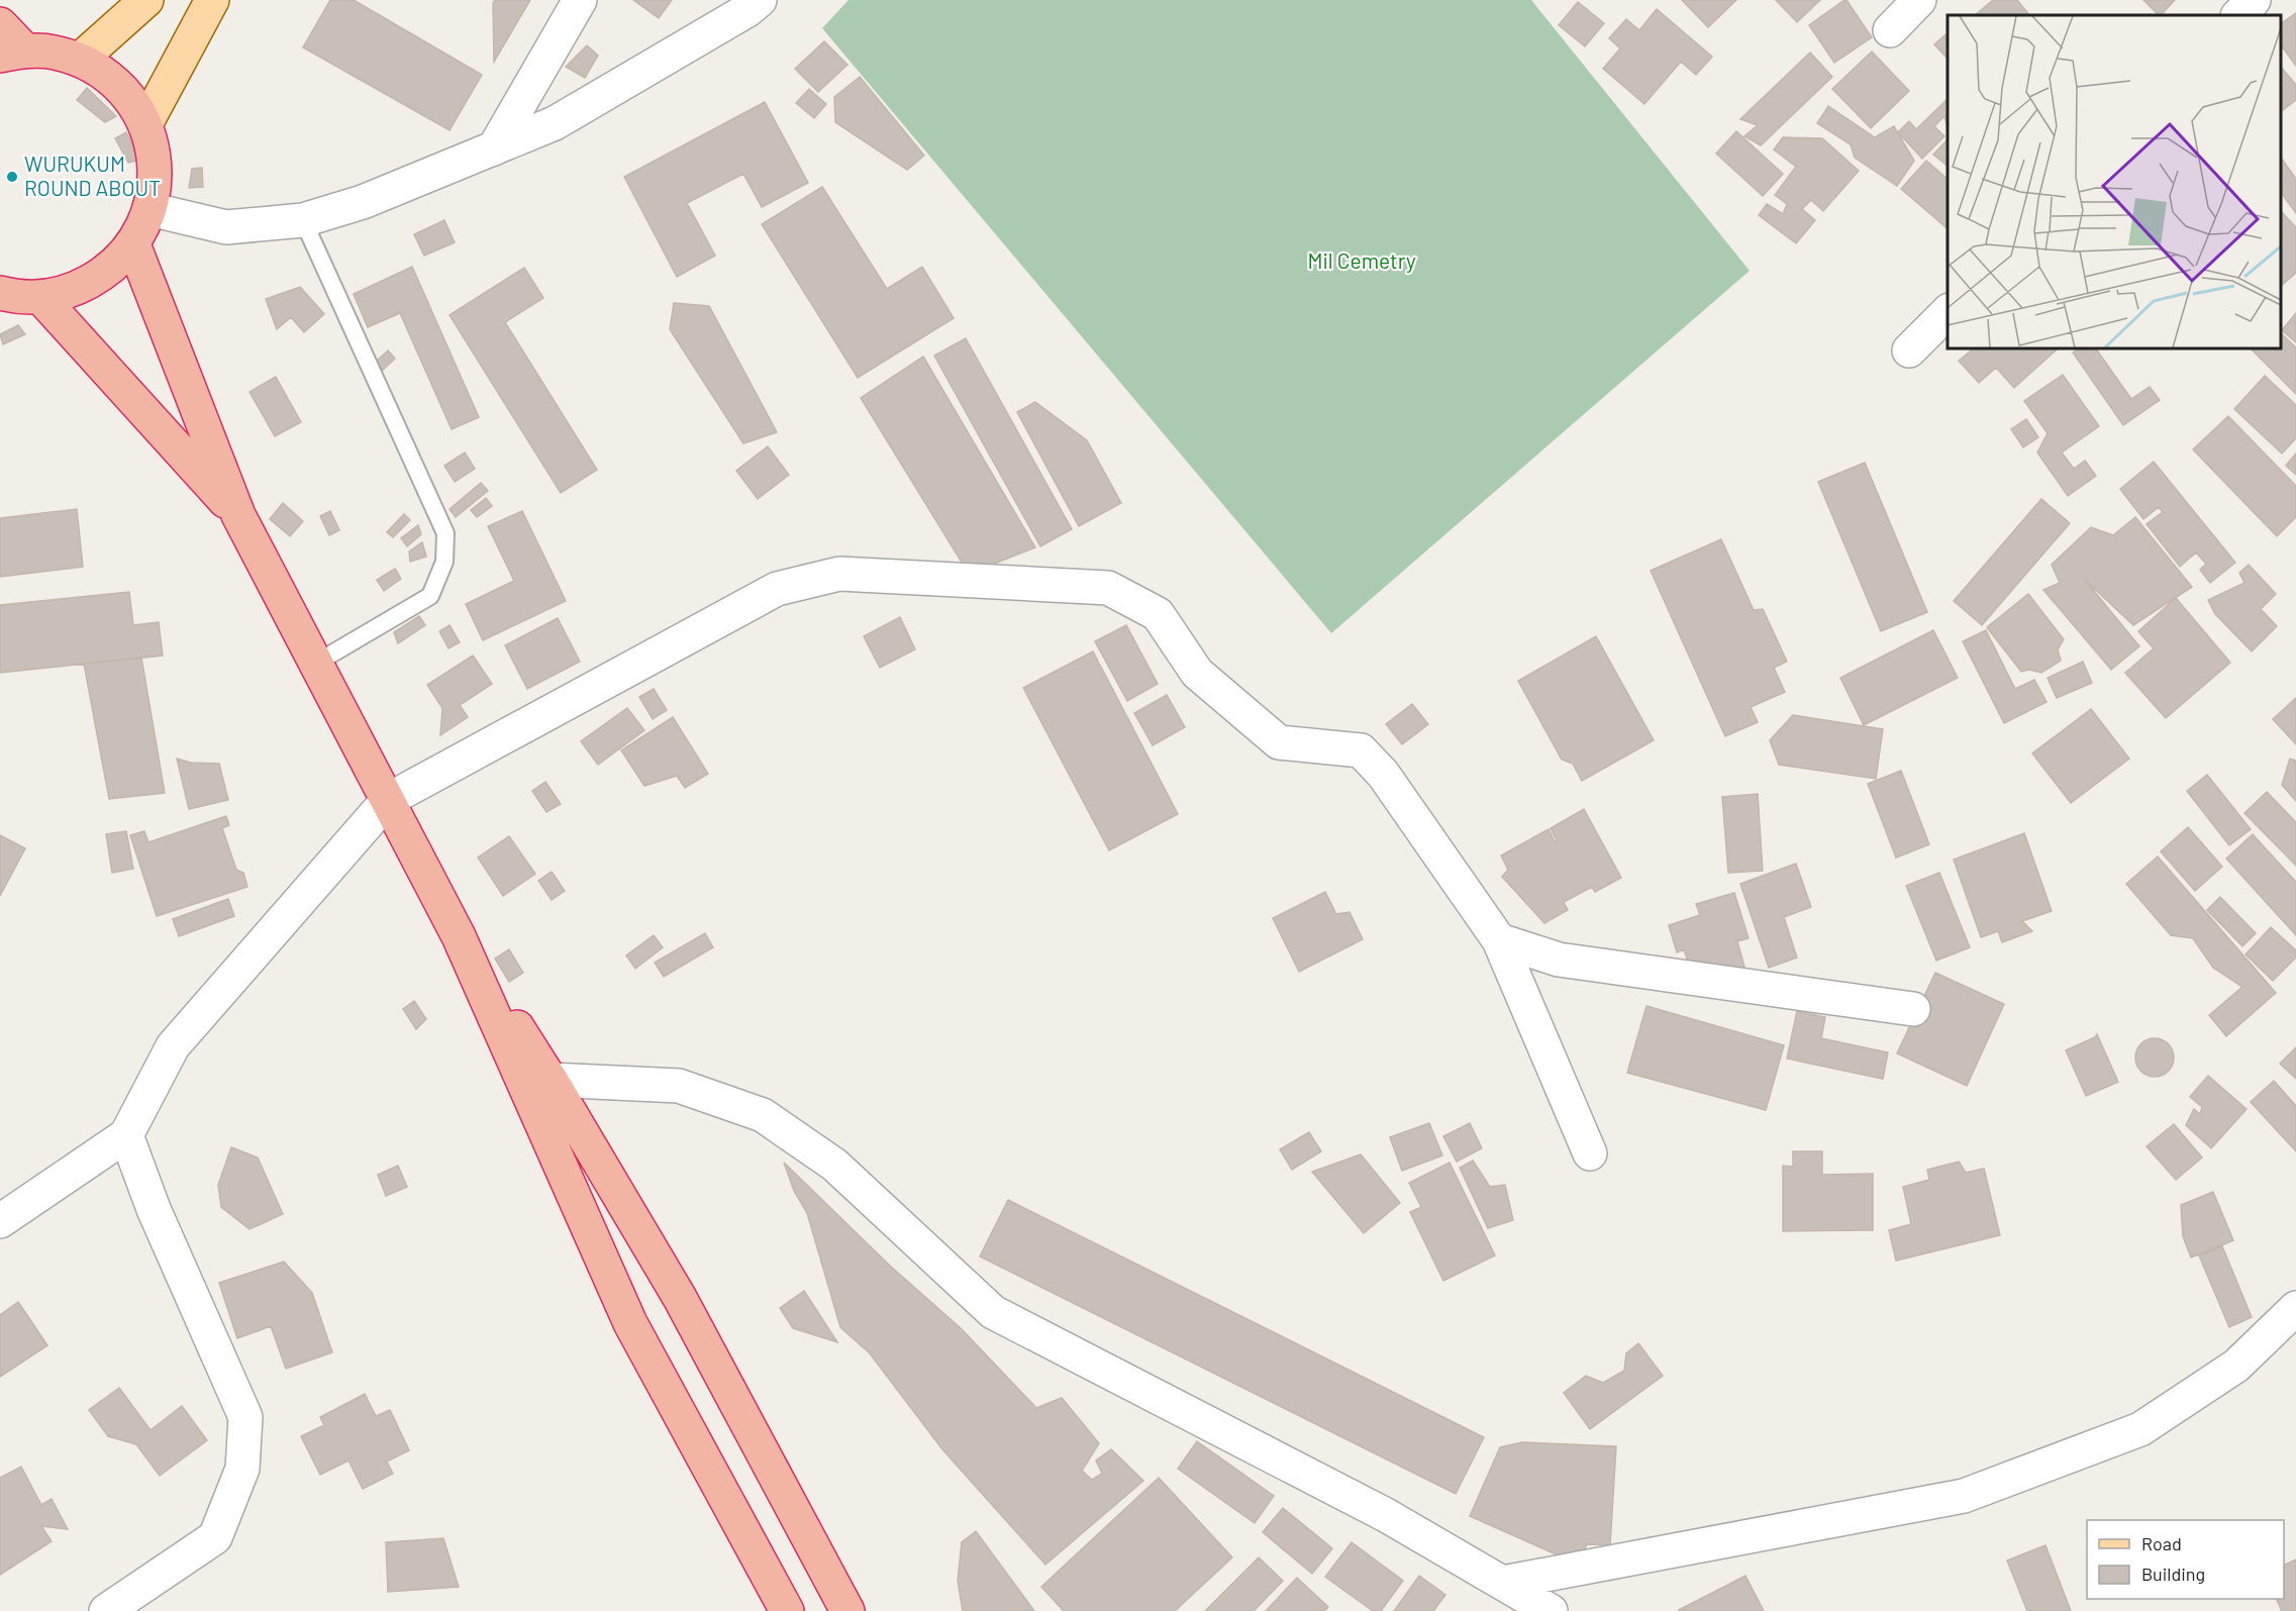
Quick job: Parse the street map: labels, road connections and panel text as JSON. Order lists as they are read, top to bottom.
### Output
{
  "parks": ["Mil Cemetry"],
  "places": ["WURUKUM ROUND ABOUT"],
  "legend": ["Road", "Building"]
}
